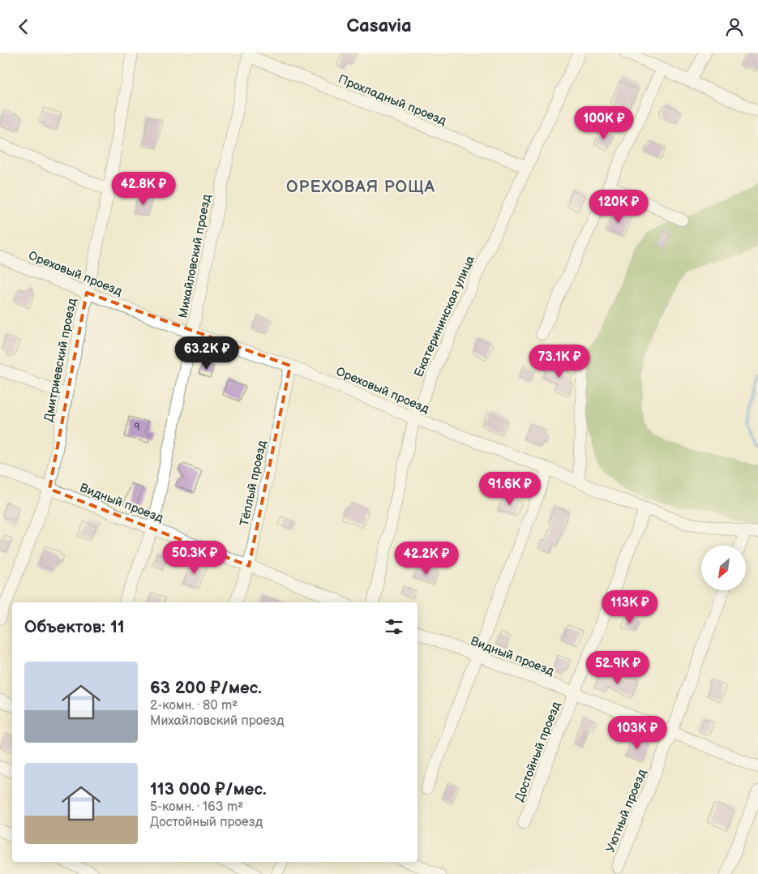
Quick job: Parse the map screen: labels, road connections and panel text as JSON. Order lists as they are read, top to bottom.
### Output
{
  "streets": {
    "street": [
      "Прохладный проезд",
      "Михайловский проезд",
      "Ореховый проезд",
      "Екатерининская улица",
      "Дмитриевский проезд",
      "Тёплый проезд",
      "Видный проезд",
      "Достойный проезд",
      "Уютный проезд"
    ]
  },
  "crossings": [
    ["Прохладный проезд", "Михайловский проезд"],
    ["Прохладный проезд", "Екатерининская улица"],
    ["Михайловский проезд", "Ореховый проезд"],
    ["Михайловский проезд", "Видный проезд"],
    ["Ореховый проезд", "Екатерининская улица"],
    ["Ореховый проезд", "Дмитриевский проезд"],
    ["Ореховый проезд", "Тёплый проезд"],
    ["Ореховый проезд", "Достойный проезд"],
    ["Дмитриевский проезд", "Видный проезд"],
    ["Тёплый проезд", "Видный проезд"],
    ["Видный проезд", "Достойный проезд"],
    ["Видный проезд", "Уютный проезд"]
  ],
  "districts": ["ОРЕХОВАЯ РОЩА"],
  "house_numbers": ["9"],
  "north": "bottom left",
  "page": {
    "header": "Casavia",
    "price": [
      "100K ₽",
      "42.8K ₽",
      "120K ₽",
      "63.2K ₽",
      "73.1K ₽",
      "91.6K ₽",
      "50.3K ₽",
      "42.2K ₽",
      "113K ₽",
      "52.9K ₽",
      "103K ₽"
    ],
    "heading": "Объектов: 11",
    "list": [
      {
        "name": "63 200 ₽/мес.",
        "note": "2-комн. · 80 m² · Михайловский проезд"
      },
      {
        "name": "113 000 ₽/мес.",
        "note": "5-комн. · 163 m² · Достойный проезд"
      }
    ]
  }
}
